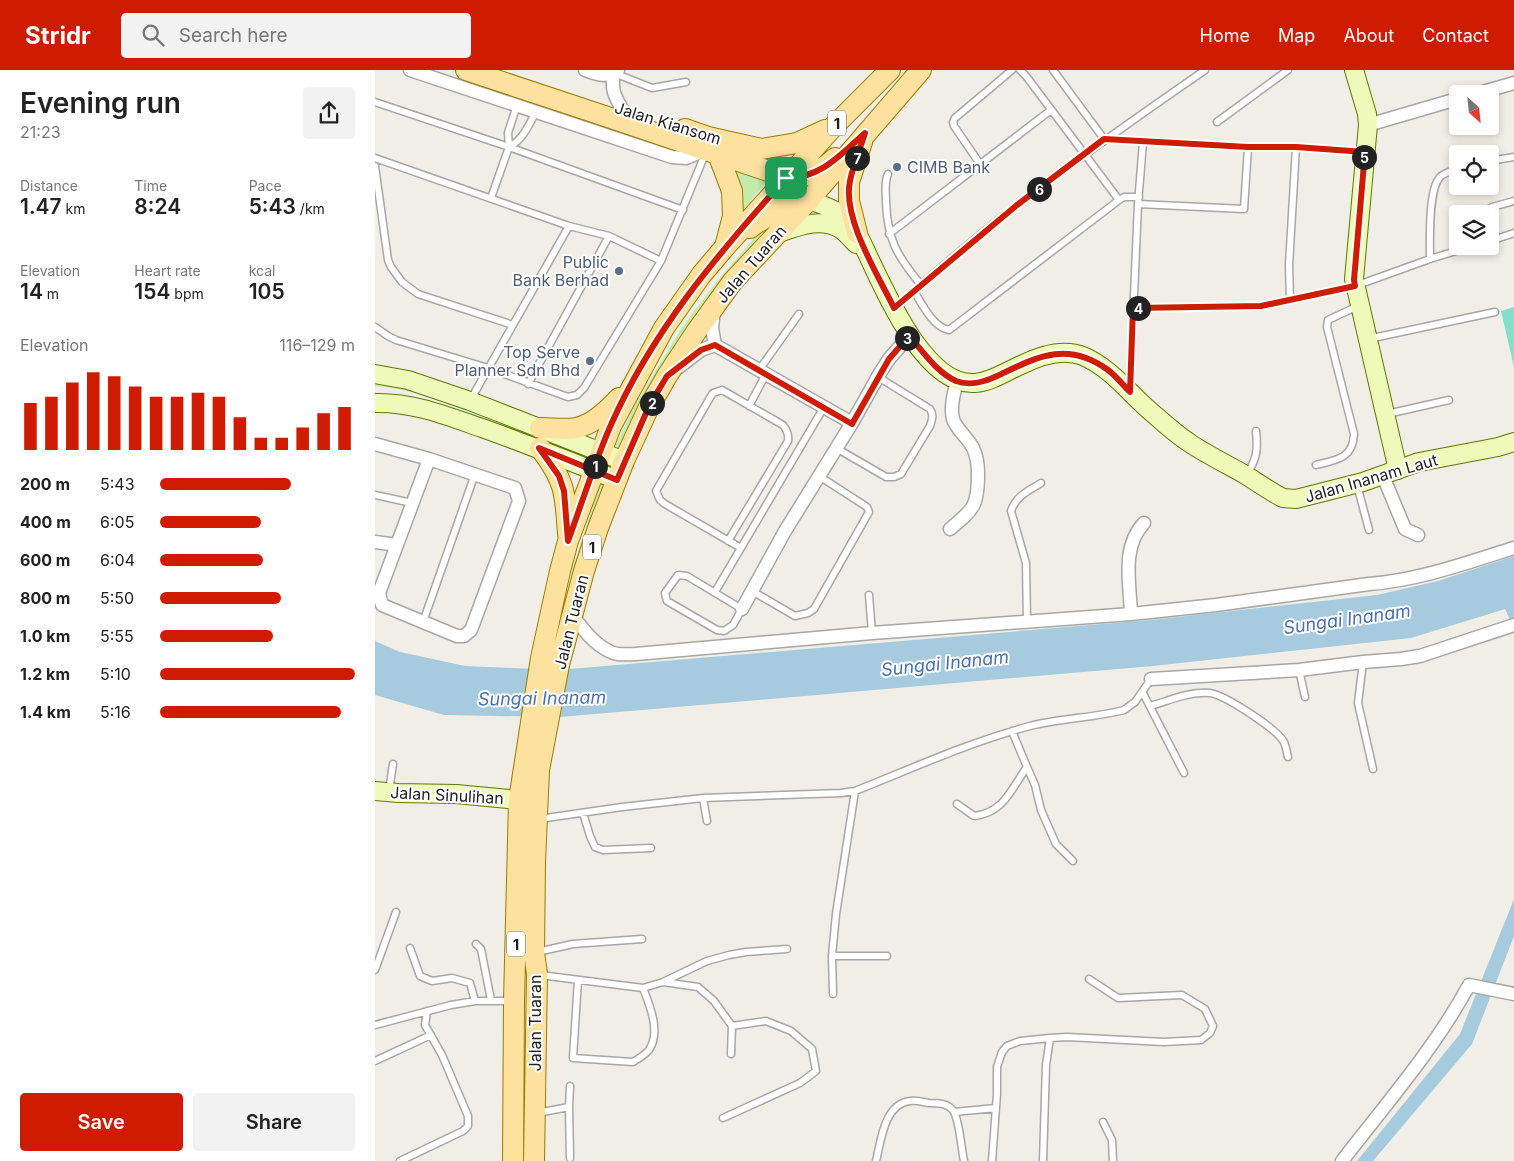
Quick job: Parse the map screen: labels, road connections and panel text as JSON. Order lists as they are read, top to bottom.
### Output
{
  "streets": {
    "main road": ["Jalan Kiansom", "1", "Jalan Tuaran"],
    "street": ["Jalan Inanam Laut", "Jalan Sinulihan"]
  },
  "crossings": [
    ["Jalan Kiansom", "Jalan Tuaran"],
    ["Jalan Tuaran", "Jalan Sinulihan"]
  ],
  "water": ["Sungai Inanam"],
  "places": ["CIMB Bank", "Public Bank Berhad", "Top Serve Planner Sdn Bhd"],
  "north": "bottom right",
  "page": {
    "header": "Stridr",
    "search": "Search here",
    "nav": [
      "Home",
      "Map",
      "About",
      "Contact"
    ],
    "heading": ["Evening run", "21:23"],
    "pins": [
      "5",
      "7",
      "6",
      "4",
      "3",
      "2",
      "1"
    ],
    "stats": [
      ["Distance", "1.47 km"],
      ["Time", "8:24"],
      ["Pace", "5:43 /km"],
      ["Elevation", "14 m"],
      ["Heart rate", "154 bpm"],
      ["kcal", "105"]
    ],
    "chart": ["Elevation", "116–129 m"],
    "list": [
      {
        "name": "200 m",
        "note": "5:43"
      },
      {
        "name": "400 m",
        "note": "6:05"
      },
      {
        "name": "600 m",
        "note": "6:04"
      },
      {
        "name": "800 m",
        "note": "5:50"
      },
      {
        "name": "1.0 km",
        "note": "5:55"
      },
      {
        "name": "1.2 km",
        "note": "5:10"
      },
      {
        "name": "1.4 km",
        "note": "5:16"
      }
    ],
    "buttons": ["Save", "Share"]
  }
}
